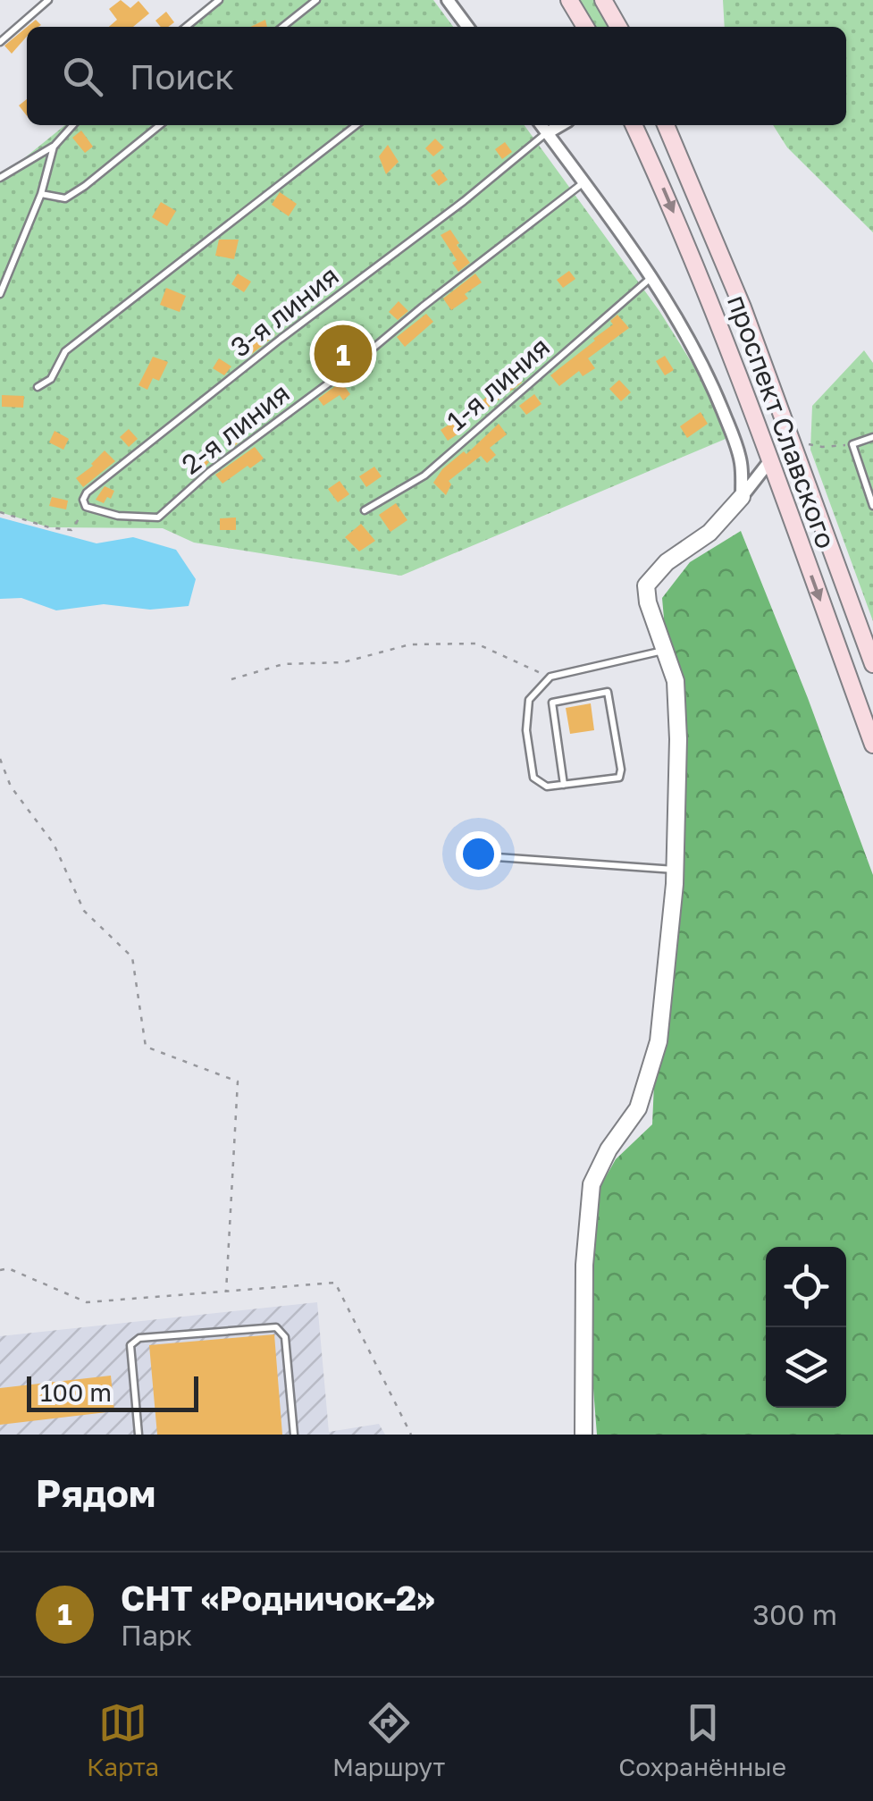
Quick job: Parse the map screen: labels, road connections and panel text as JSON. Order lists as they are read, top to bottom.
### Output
{
  "streets": {
    "main road": ["проспект Славского"],
    "lane": ["3-я линия", "1-я линия", "2-я линия"]
  },
  "crossings": [
    ["3-я линия", "2-я линия"]
  ],
  "scale_bar": "100 m",
  "page": {
    "search": "Поиск",
    "pins": "1",
    "scale": "100 m",
    "heading": "Рядом",
    "list": [
      {
        "mark": "1",
        "name": "СНТ «Родничок-2»",
        "note": "Парк",
        "value": "300 m"
      }
    ],
    "nav": ["Карта", "Маршрут", "Сохранённые"]
  }
}
